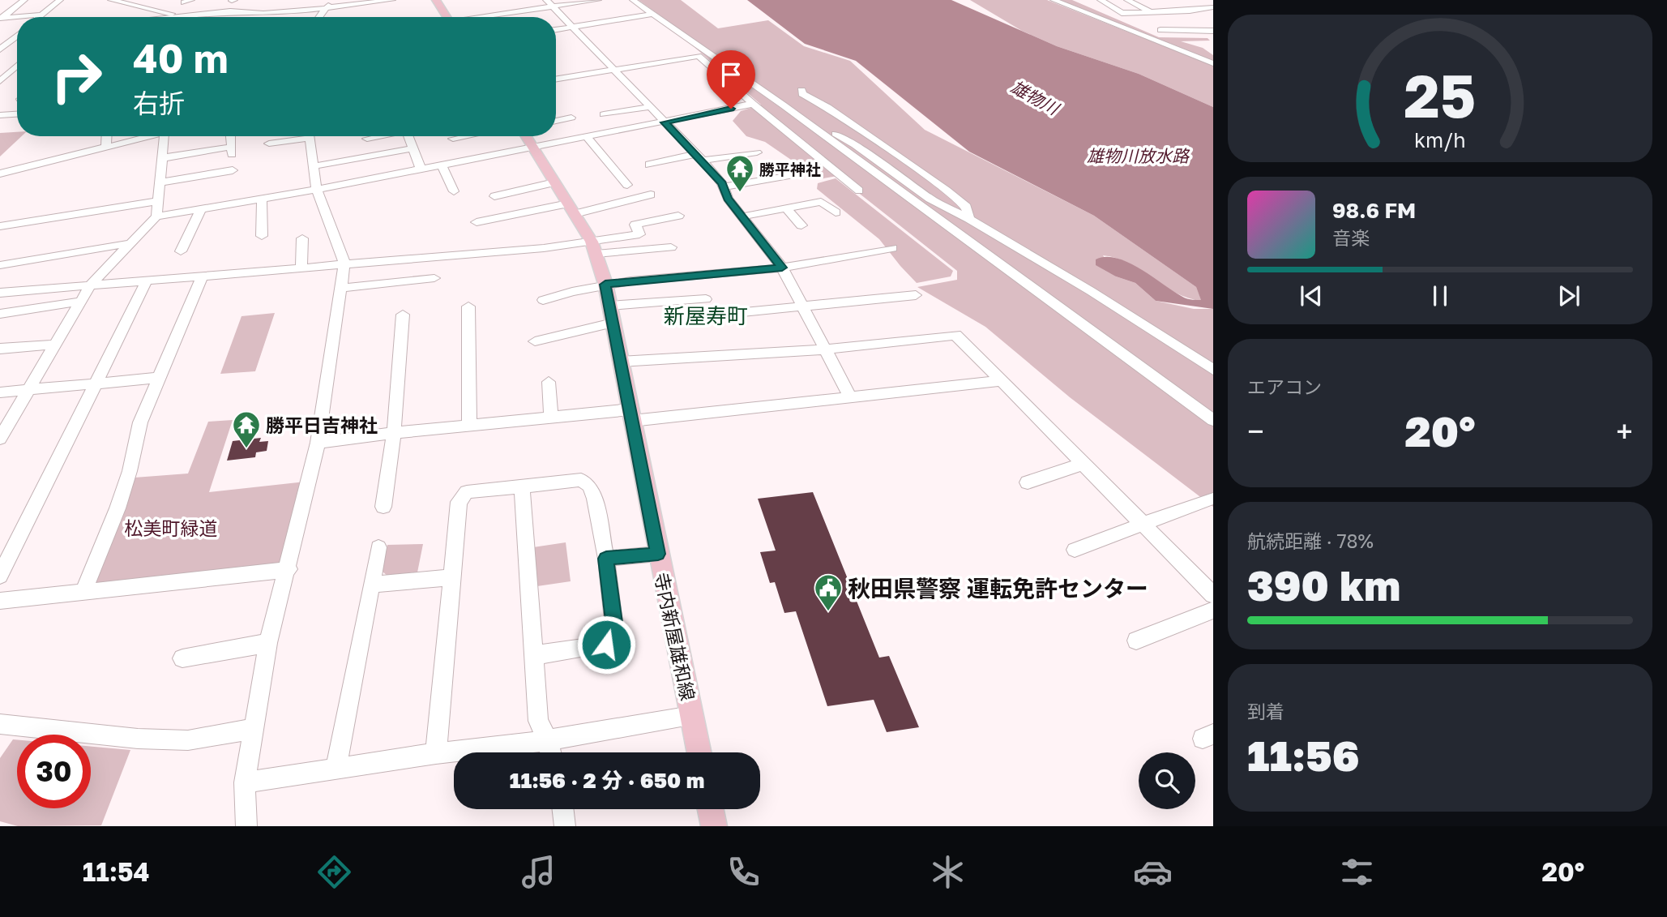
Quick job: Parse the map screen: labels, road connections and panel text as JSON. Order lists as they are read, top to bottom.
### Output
{
  "streets": {
    "main road": ["寺内新屋雄和線"]
  },
  "districts": ["新屋寿町"],
  "water": ["雄物川", "雄物川放水路"],
  "parks": ["松美町緑道"],
  "places": {
    "temple": ["勝平神社", "勝平日吉神社"],
    "public building": ["秋田県警察 運転免許センター"]
  },
  "page": {
    "turn": ["40 m", "右折"],
    "song": ["98.6 FM", "音楽"],
    "tile": [
      "エアコン",
      ["航続距離 · 78%", "390 km"],
      ["到着", "11:56"]
    ],
    "heat": ["−", "20°", "+"],
    "limit": "30",
    "trip": "11:56 · 2 分 · 650 m",
    "tabs": ["11:54", "20°"],
    "gauge": ["25", "km/h"]
  }
}
